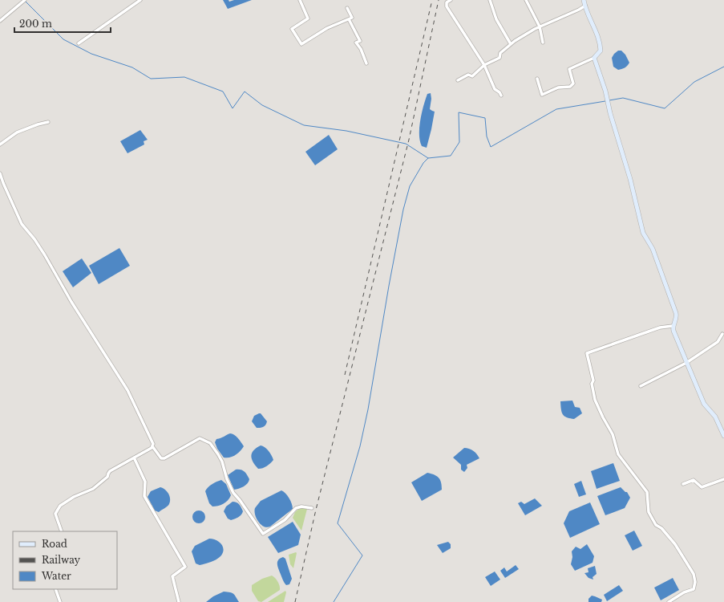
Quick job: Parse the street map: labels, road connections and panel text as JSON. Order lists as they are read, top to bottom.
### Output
{
  "legend": ["Road", "Railway", "Water"],
  "scale_bar": "200 m"
}
